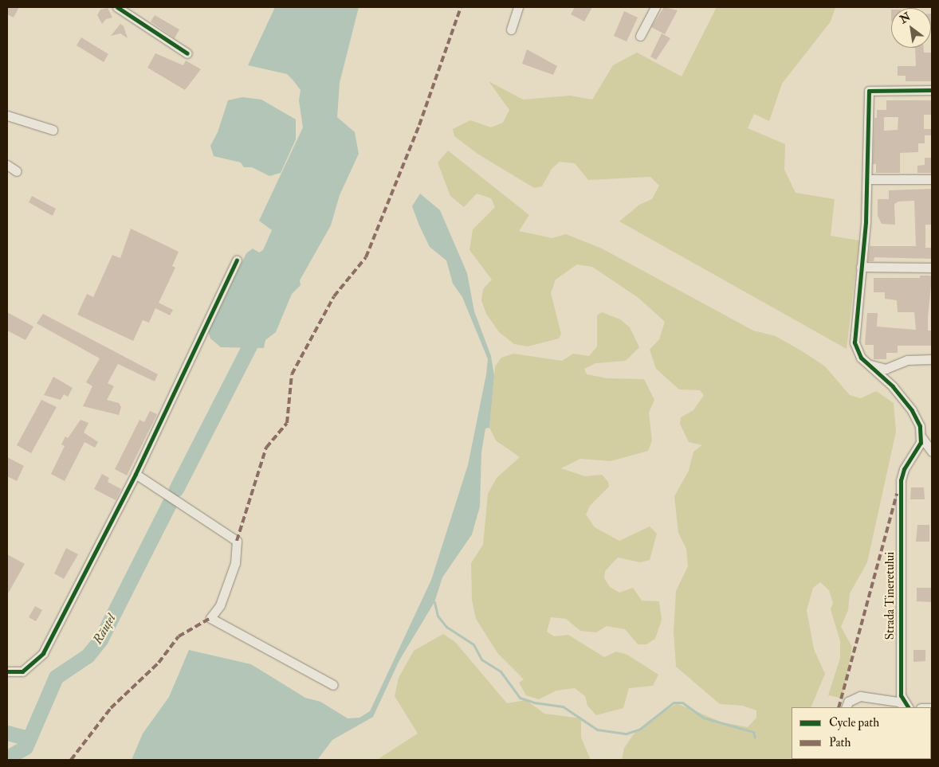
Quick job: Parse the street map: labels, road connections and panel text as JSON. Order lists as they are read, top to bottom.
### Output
{
  "streets": {
    "street": ["Strada Tineretului"]
  },
  "water": ["Răuțel"],
  "legend": ["Cycle path", "Path"],
  "north": "top left"
}
